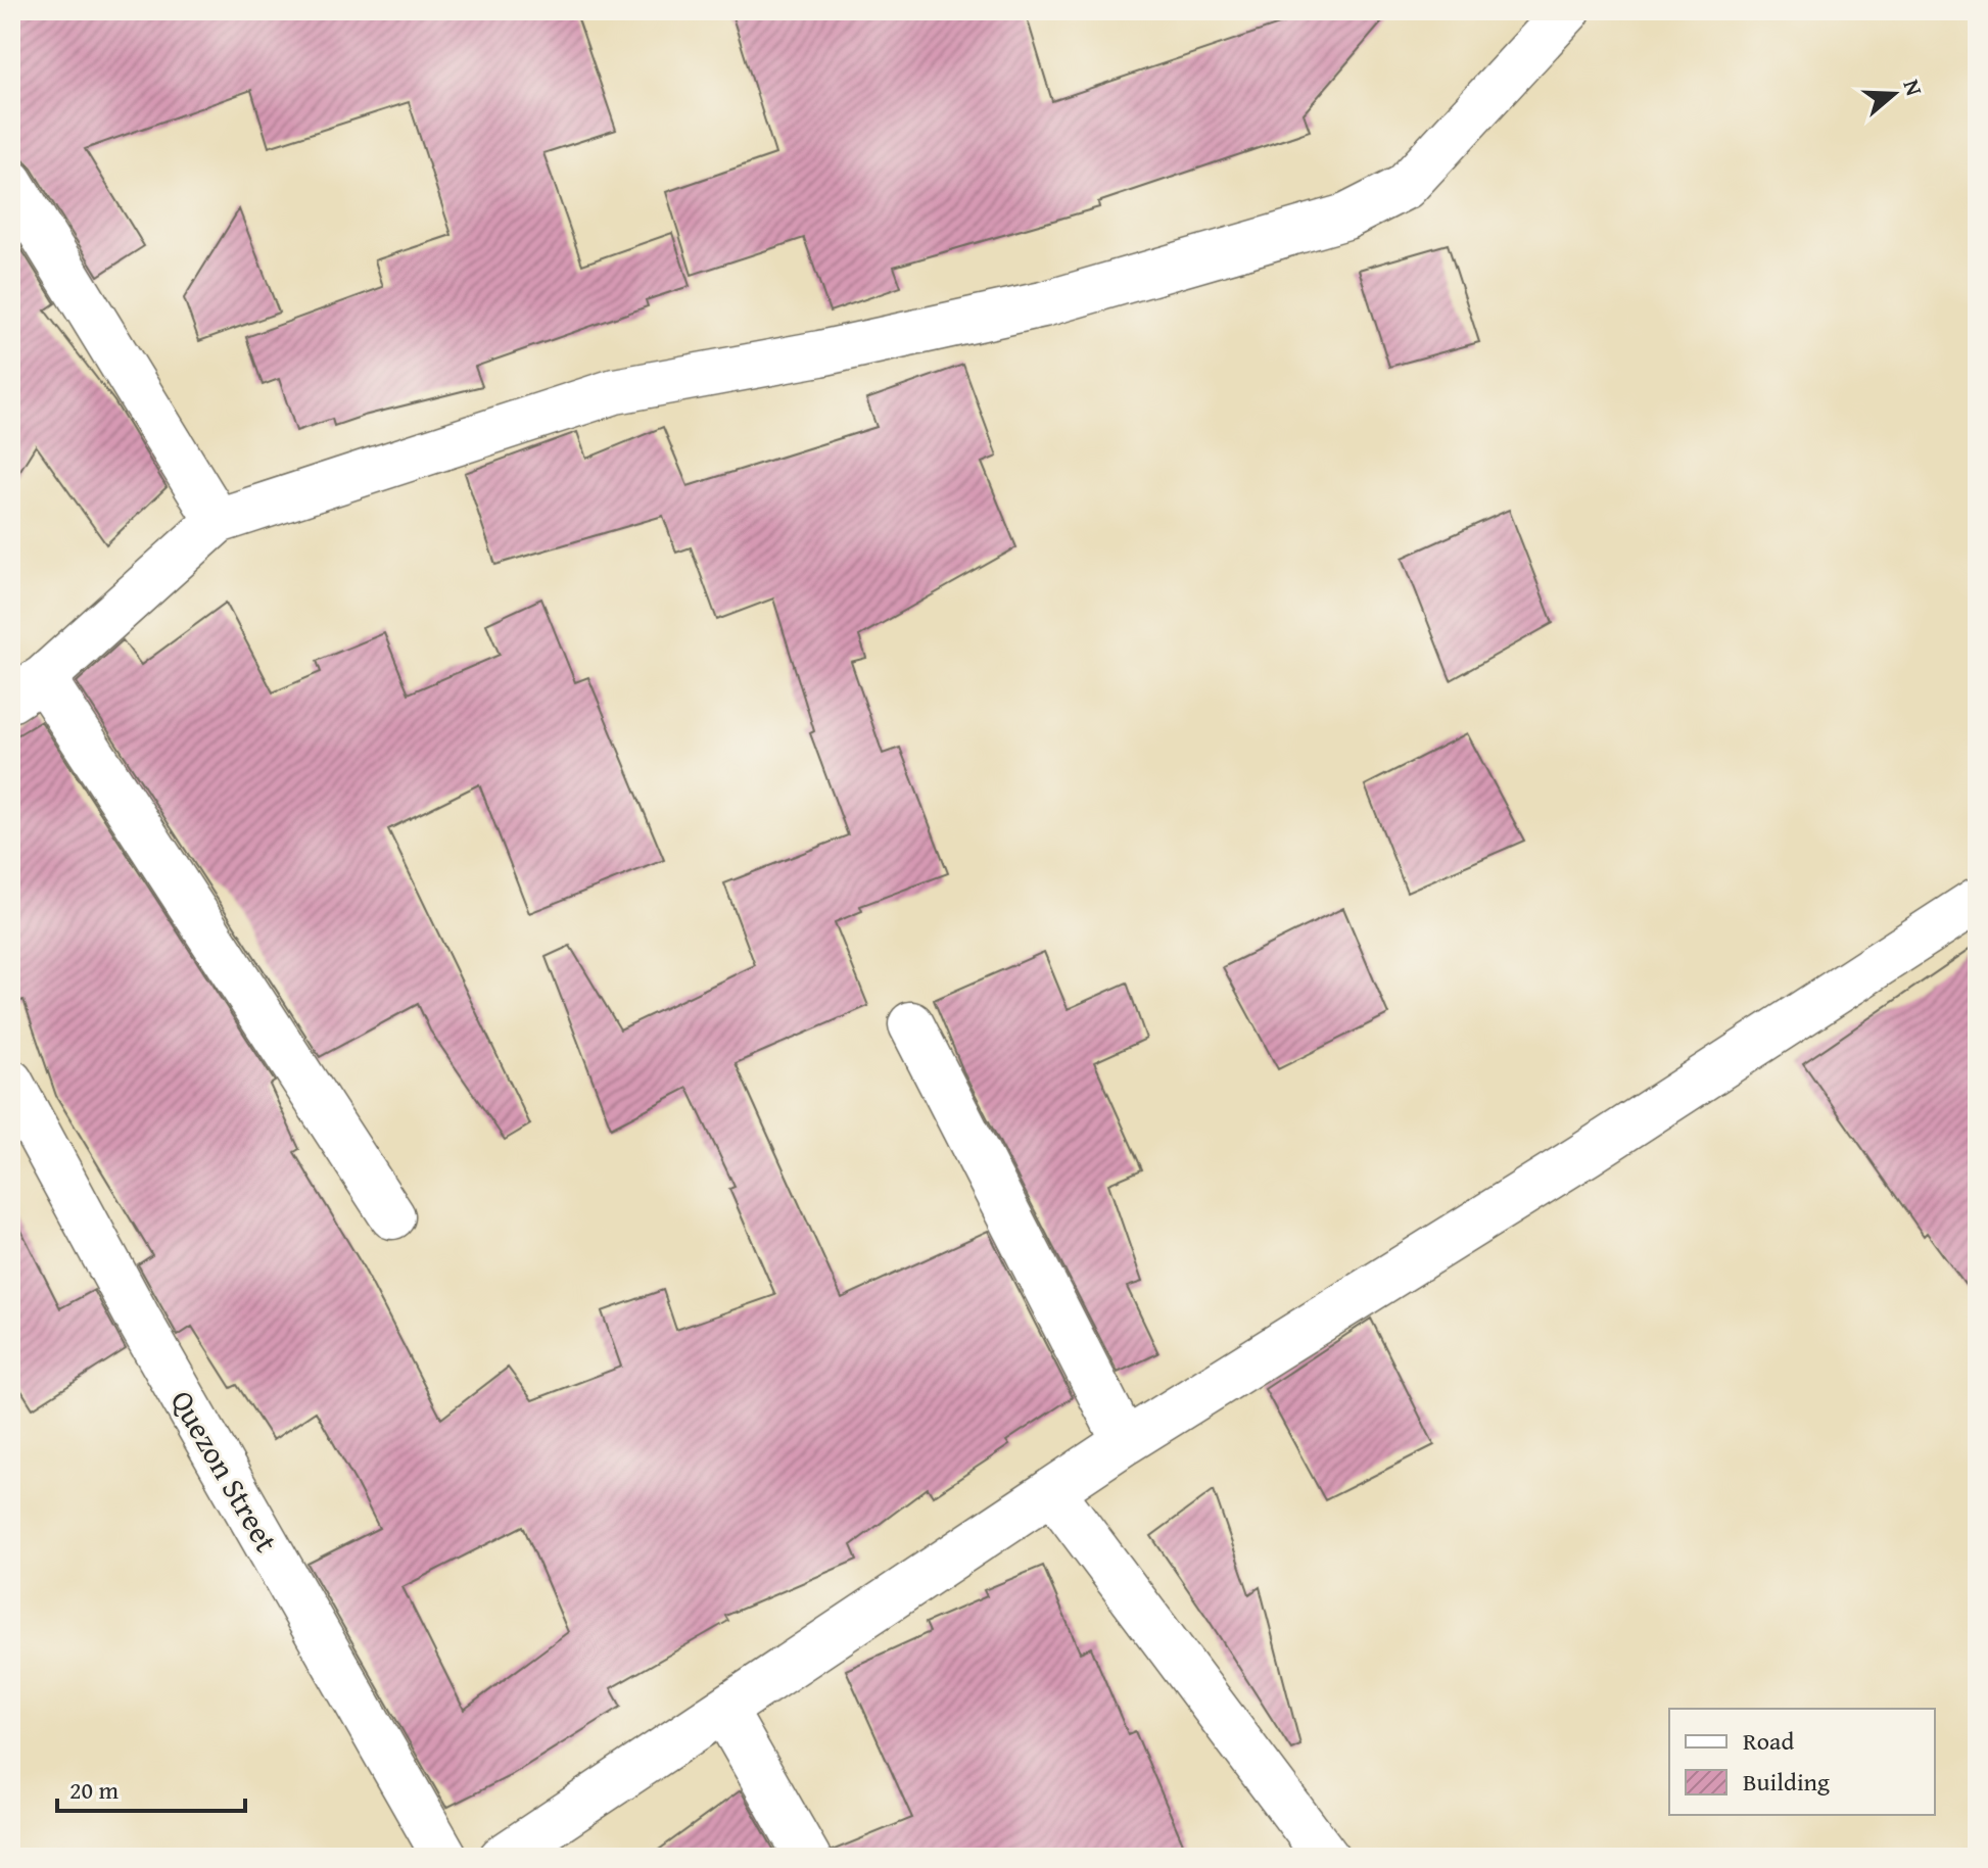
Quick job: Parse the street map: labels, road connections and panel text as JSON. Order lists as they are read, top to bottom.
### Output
{
  "streets": {
    "street": ["Quezon Street"]
  },
  "legend": ["Road", "Building"],
  "scale_bar": "20 m",
  "north": "right"
}
